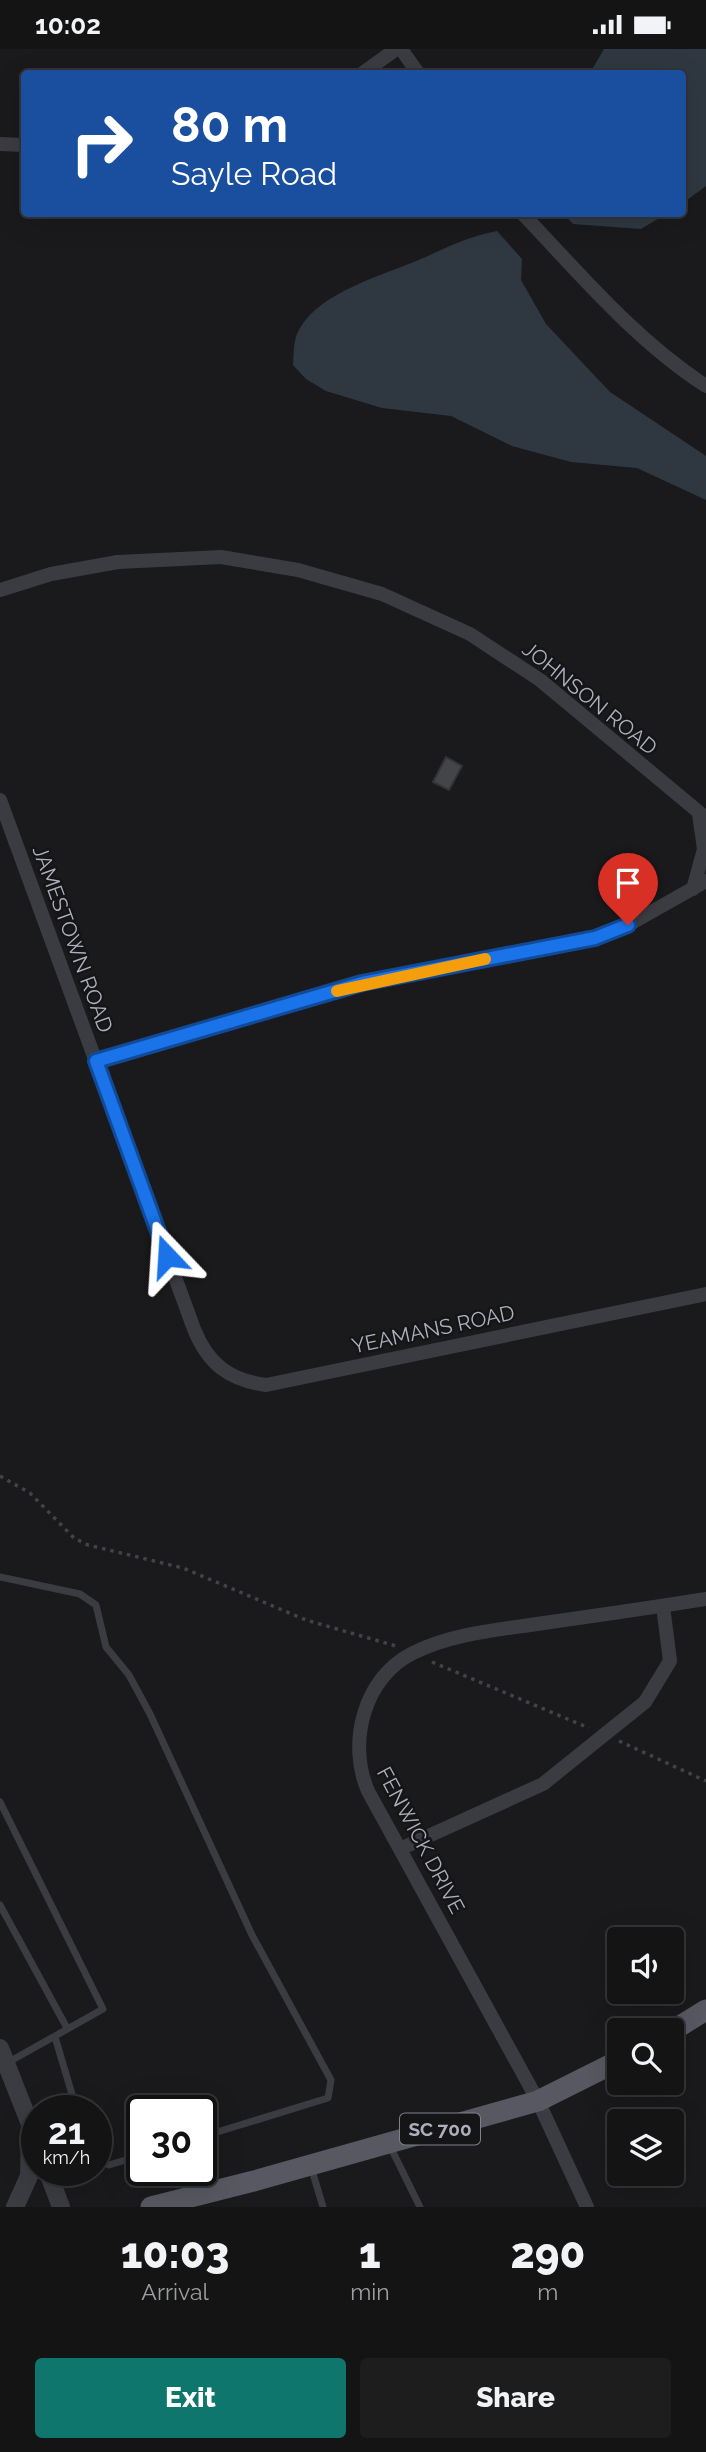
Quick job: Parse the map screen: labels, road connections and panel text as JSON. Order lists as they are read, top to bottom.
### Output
{
  "streets": {
    "main road": ["SC 700"],
    "street": [
      "JOHNSON ROAD",
      "JAMESTOWN ROAD",
      "YEAMANS ROAD",
      "FENWICK DRIVE"
    ]
  },
  "crossings": [
    ["JAMESTOWN ROAD", "YEAMANS ROAD"],
    ["FENWICK DRIVE", "SC 700"]
  ],
  "page": {
    "status": "10:02",
    "turn": ["80 m", "Sayle Road"],
    "speed": "21 km/h",
    "limit": "30",
    "eta": [
      "10:03",
      "Arrival",
      "1",
      "min",
      "290",
      "m"
    ],
    "buttons": ["Exit", "Share"]
  }
}
